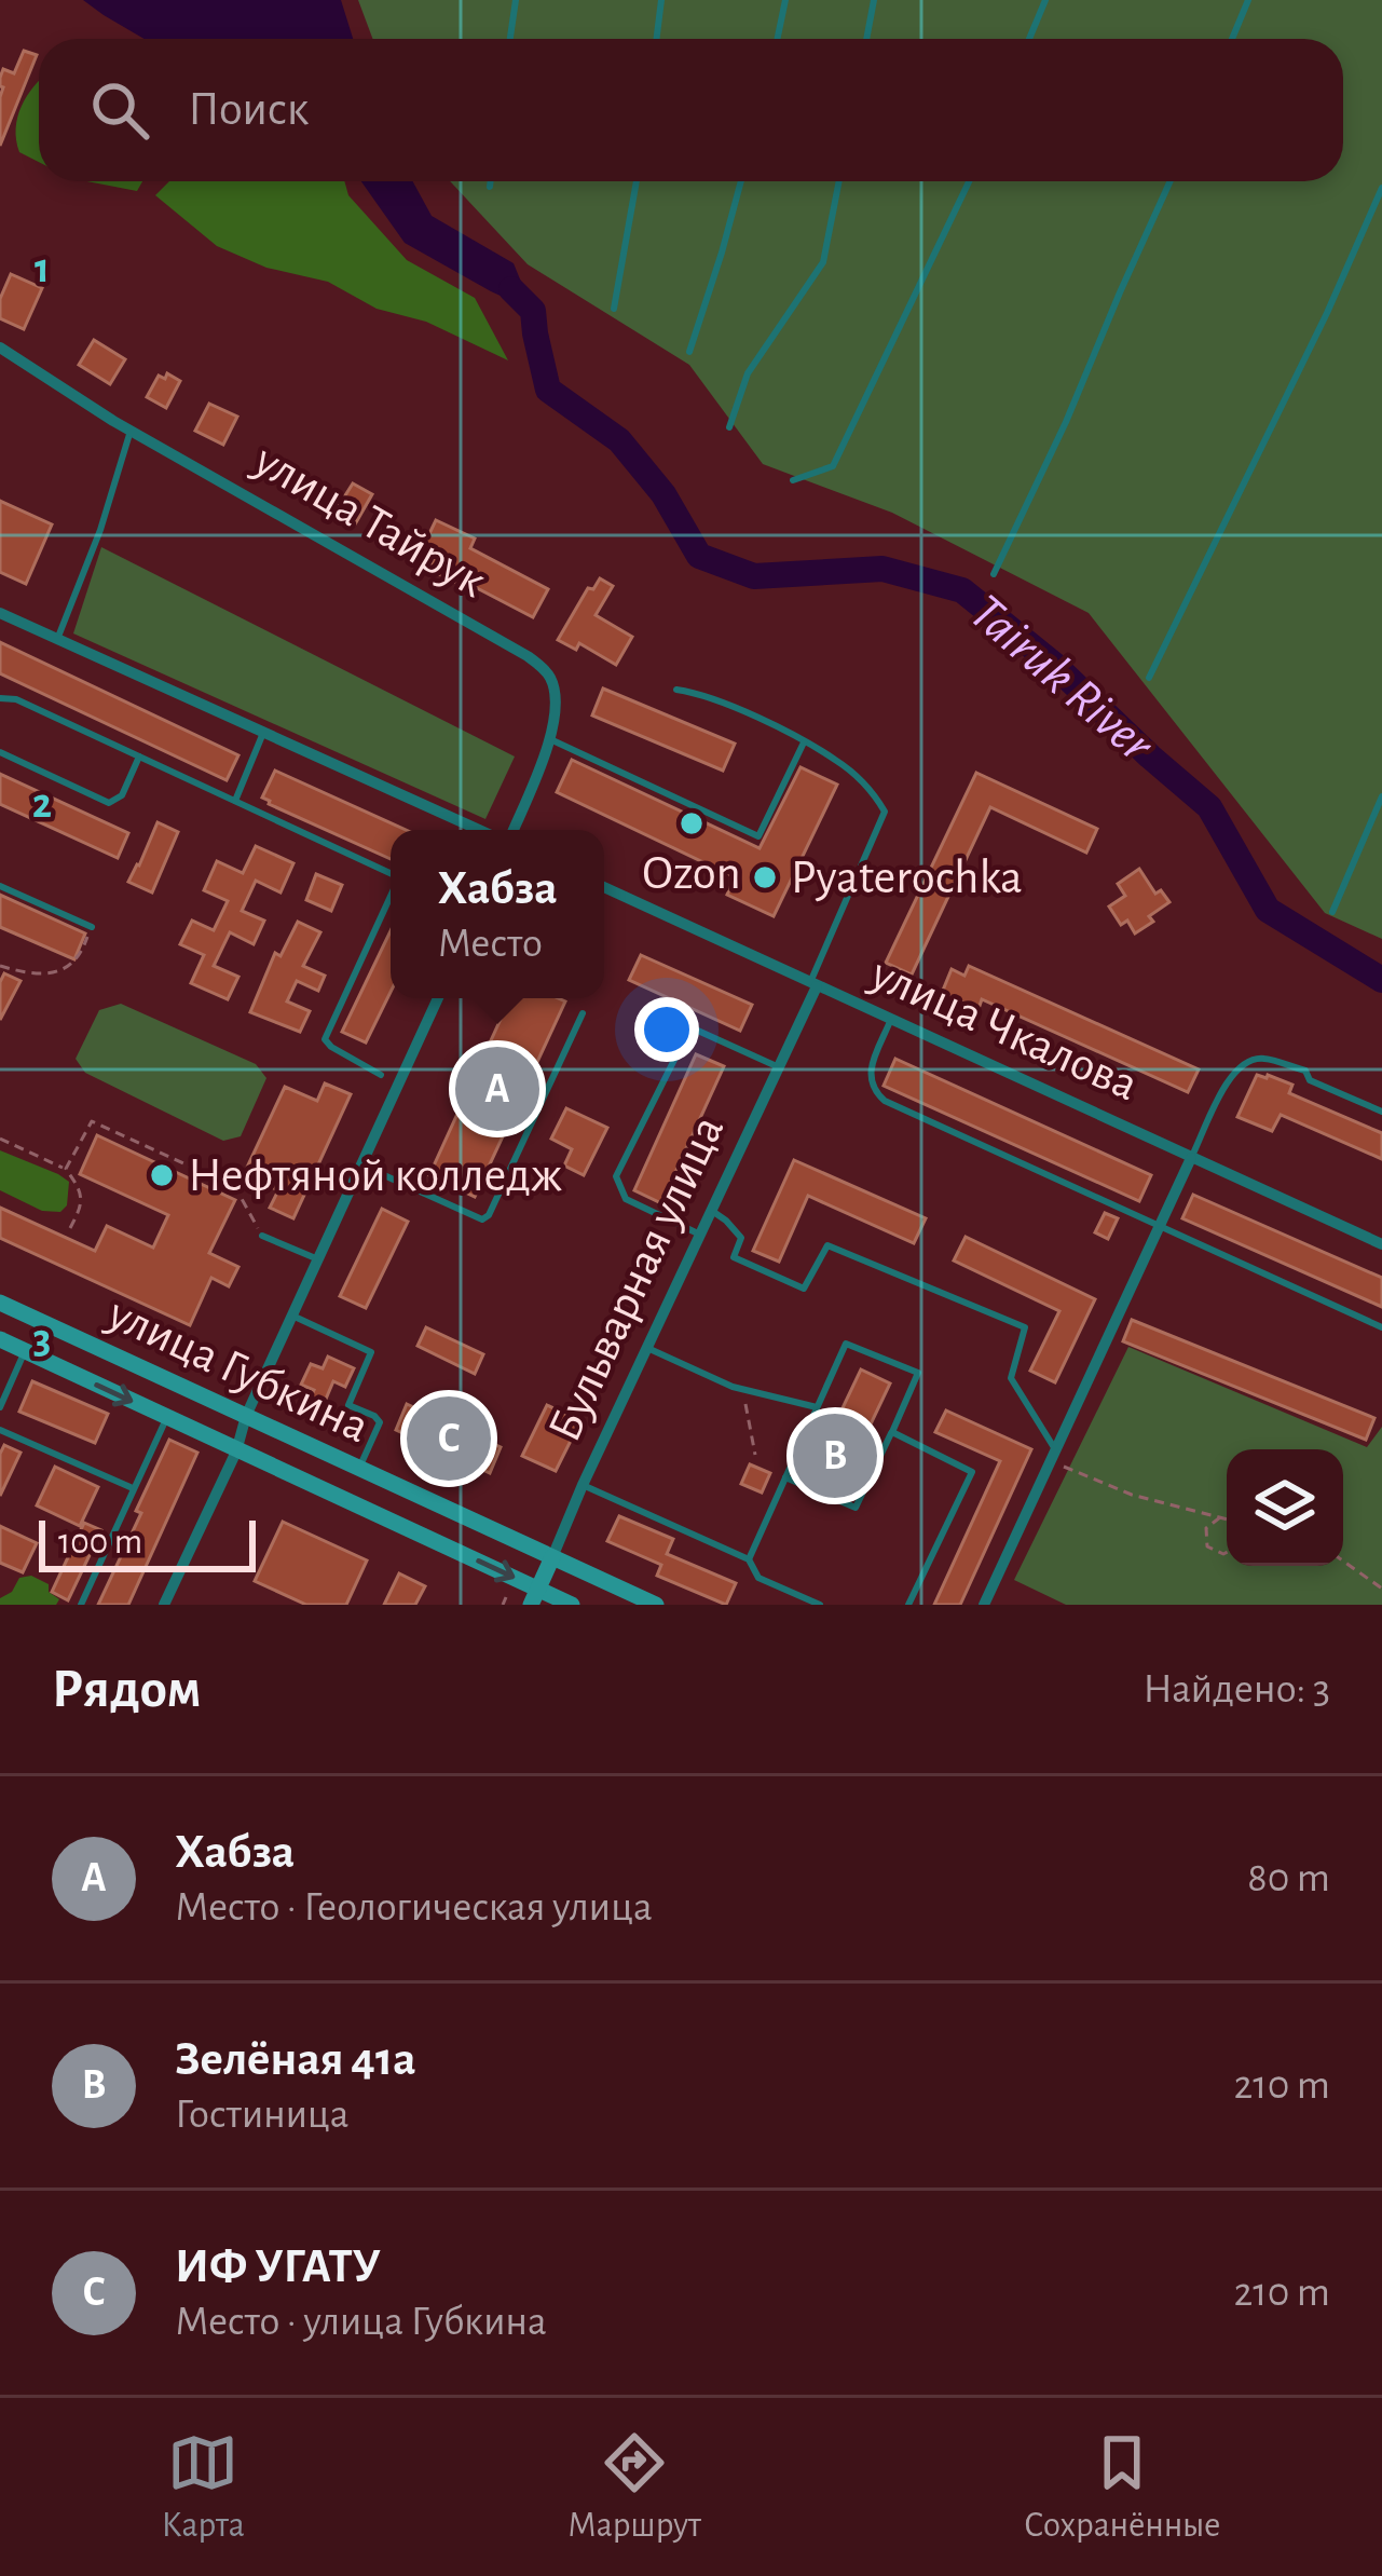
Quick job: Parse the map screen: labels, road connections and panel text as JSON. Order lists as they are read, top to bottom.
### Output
{
  "streets": {
    "main road": ["Бульварная улица", "улица Губкина"],
    "street": ["улица Тайрук", "улица Чкалова"]
  },
  "crossings": [
    ["улица Чкалова", "Бульварная улица"],
    ["Бульварная улица", "улица Губкина"]
  ],
  "water": ["Tairuk River"],
  "places": ["Ozon", "Pyaterochka", "Нефтяной колледж"],
  "scale_bar": "100 m",
  "page": {
    "search": "Поиск",
    "popup": ["Хабза", "Место"],
    "pins": ["A", "C", "B"],
    "scale": "100 m",
    "heading": ["Рядом", "Найдено: 3"],
    "list": [
      {
        "mark": "A",
        "name": "Хабза",
        "note": "Место · Геологическая улица",
        "value": "80 m"
      },
      {
        "mark": "B",
        "name": "Зелёная 41а",
        "note": "Гостиница",
        "value": "210 m"
      },
      {
        "mark": "C",
        "name": "ИФ УГАТУ",
        "note": "Место · улица Губкина",
        "value": "210 m"
      }
    ],
    "nav": ["Карта", "Маршрут", "Сохранённые"]
  },
  "grid": {
    "rows": ["1", "2", "3"]
  }
}
